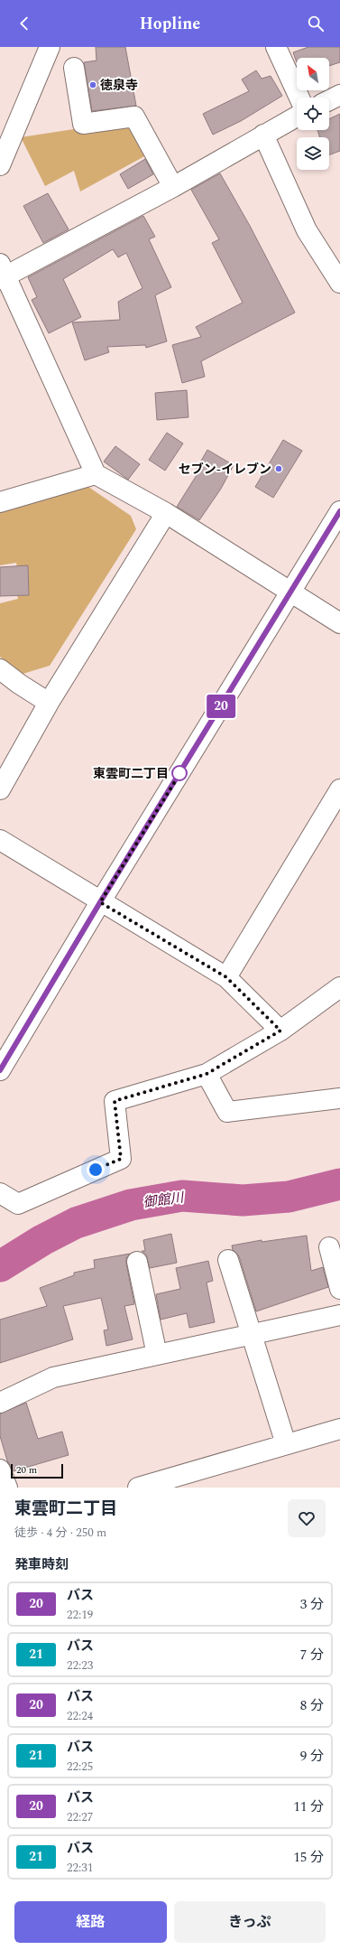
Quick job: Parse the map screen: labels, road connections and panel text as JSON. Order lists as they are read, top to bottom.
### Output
{
  "water": ["御館川"],
  "places": ["徳泉寺", "セブン-イレブン", "東雲町二丁目"],
  "lines": ["bus line 20"],
  "scale_bar": "20 m",
  "north": "top left",
  "page": {
    "header": "Hopline",
    "on_map": "20",
    "scale": "20 m",
    "heading": [
      ["東雲町二丁目", "徒歩 · 4 分 · 250 m"],
      "発車時刻"
    ],
    "list": [
      {
        "mark": "20",
        "name": "バス",
        "note": "22:19",
        "value": "3 分"
      },
      {
        "mark": "21",
        "name": "バス",
        "note": "22:23",
        "value": "7 分"
      },
      {
        "mark": "20",
        "name": "バス",
        "note": "22:24",
        "value": "8 分"
      },
      {
        "mark": "21",
        "name": "バス",
        "note": "22:25",
        "value": "9 分"
      },
      {
        "mark": "20",
        "name": "バス",
        "note": "22:27",
        "value": "11 分"
      },
      {
        "mark": "21",
        "name": "バス",
        "note": "22:31",
        "value": "15 分"
      }
    ],
    "buttons": ["経路", "きっぷ"]
  }
}
